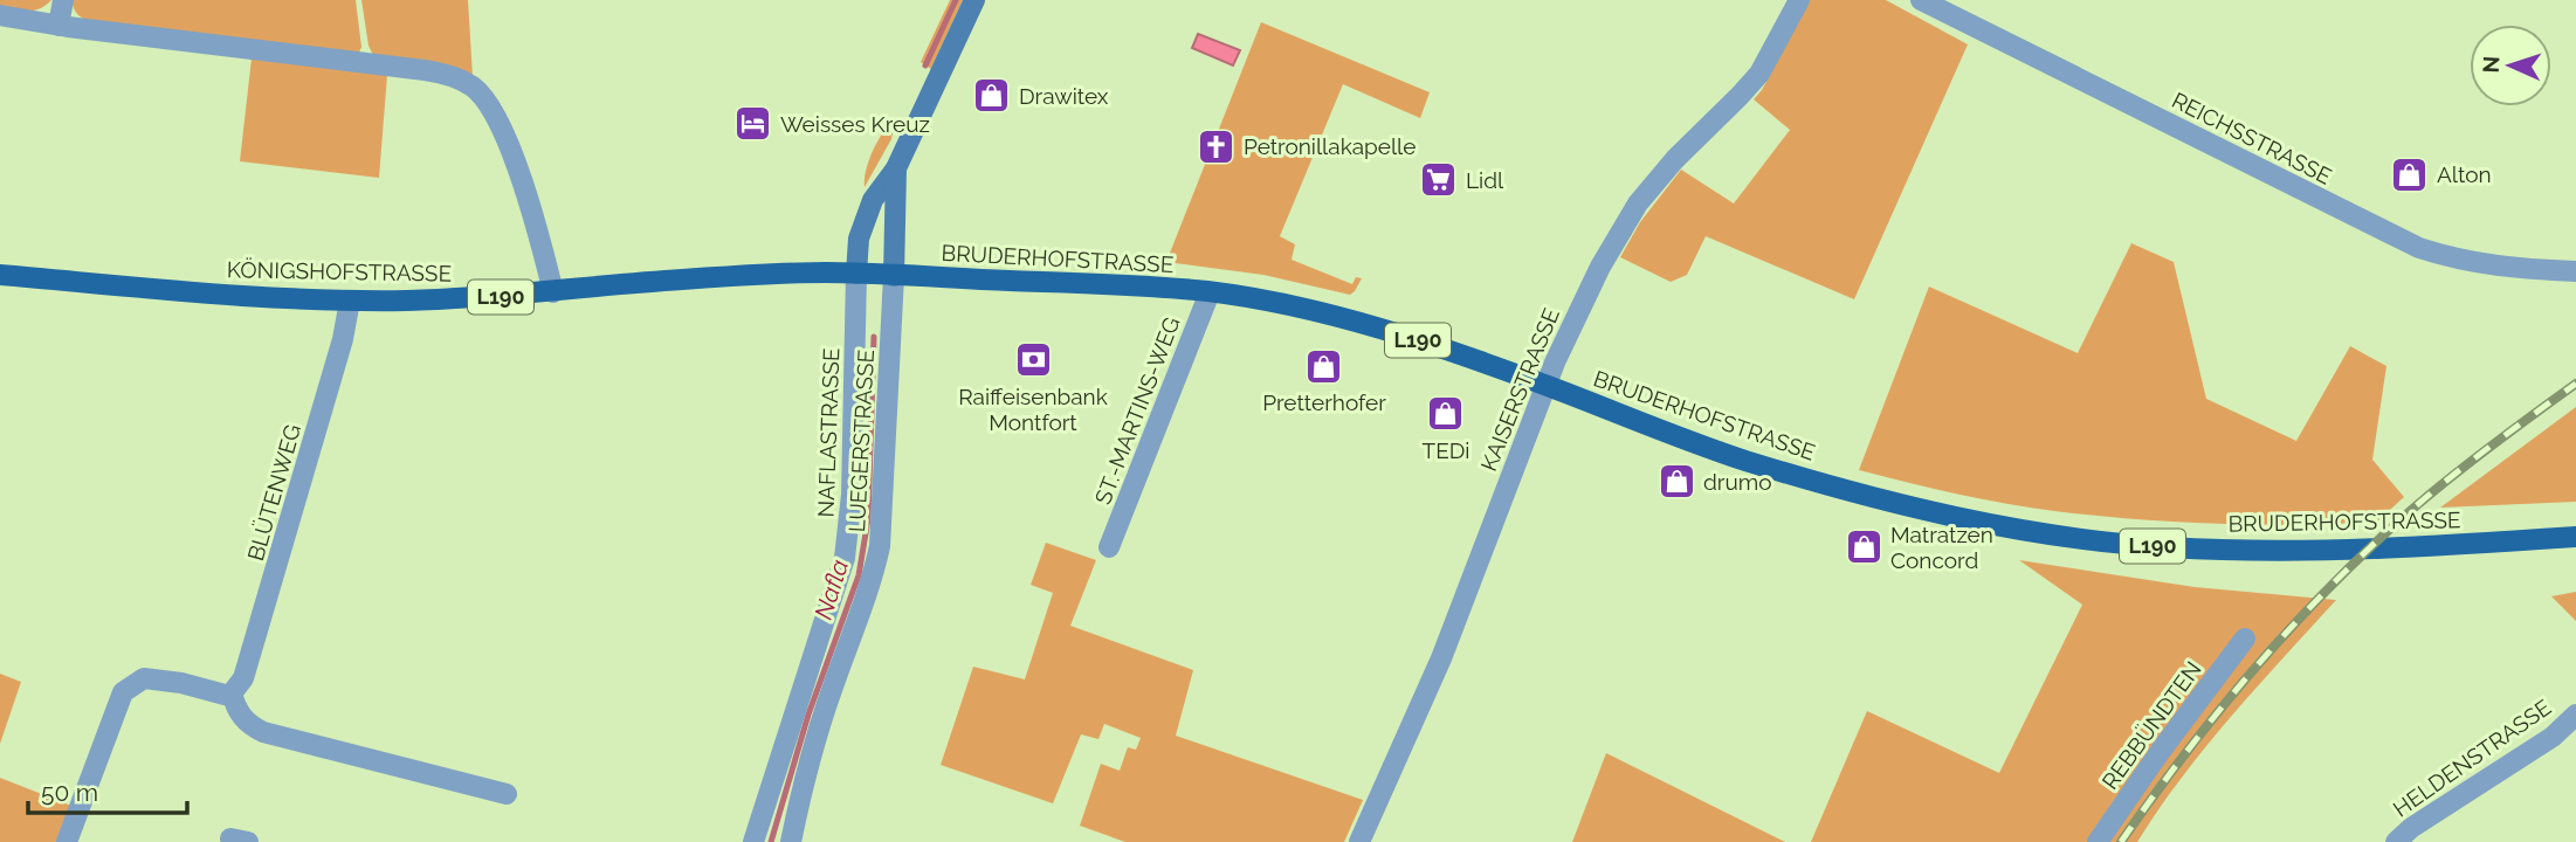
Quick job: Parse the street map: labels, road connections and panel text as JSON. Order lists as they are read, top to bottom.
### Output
{
  "streets": {
    "main road": [
      "BRUDERHOFSTRASSE",
      "KÖNIGSHOFSTRASSE",
      "L190",
      "NAFLASTRASSE"
    ],
    "street": [
      "REICHSSTRASSE",
      "KAISERSTRASSE",
      "ST.-MARTINS-WEG",
      "LUEGERSTRASSE",
      "BLÜTENWEG",
      "REBBÜNDTEN",
      "HELDENSTRASSE"
    ]
  },
  "crossings": [
    ["BRUDERHOFSTRASSE", "KÖNIGSHOFSTRASSE"],
    ["BRUDERHOFSTRASSE", "KAISERSTRASSE"],
    ["BRUDERHOFSTRASSE", "ST.-MARTINS-WEG"],
    ["BRUDERHOFSTRASSE", "NAFLASTRASSE"],
    ["BRUDERHOFSTRASSE", "LUEGERSTRASSE"],
    ["KÖNIGSHOFSTRASSE", "NAFLASTRASSE"],
    ["KÖNIGSHOFSTRASSE", "LUEGERSTRASSE"],
    ["KÖNIGSHOFSTRASSE", "BLÜTENWEG"],
    ["NAFLASTRASSE", "LUEGERSTRASSE"]
  ],
  "water": ["Nafla"],
  "places": {
    "shop": [
      "Drawitex",
      "Alton",
      "Pretterhofer",
      "TEDi",
      "drumo",
      "Matratzen Concord"
    ],
    "hotel": ["Weisses Kreuz"],
    "church": ["Petronillakapelle"],
    "supermarket": ["Lidl"],
    "bank": ["Raiffeisenbank Montfort"]
  },
  "scale_bar": "50 m",
  "north": "left"
}
